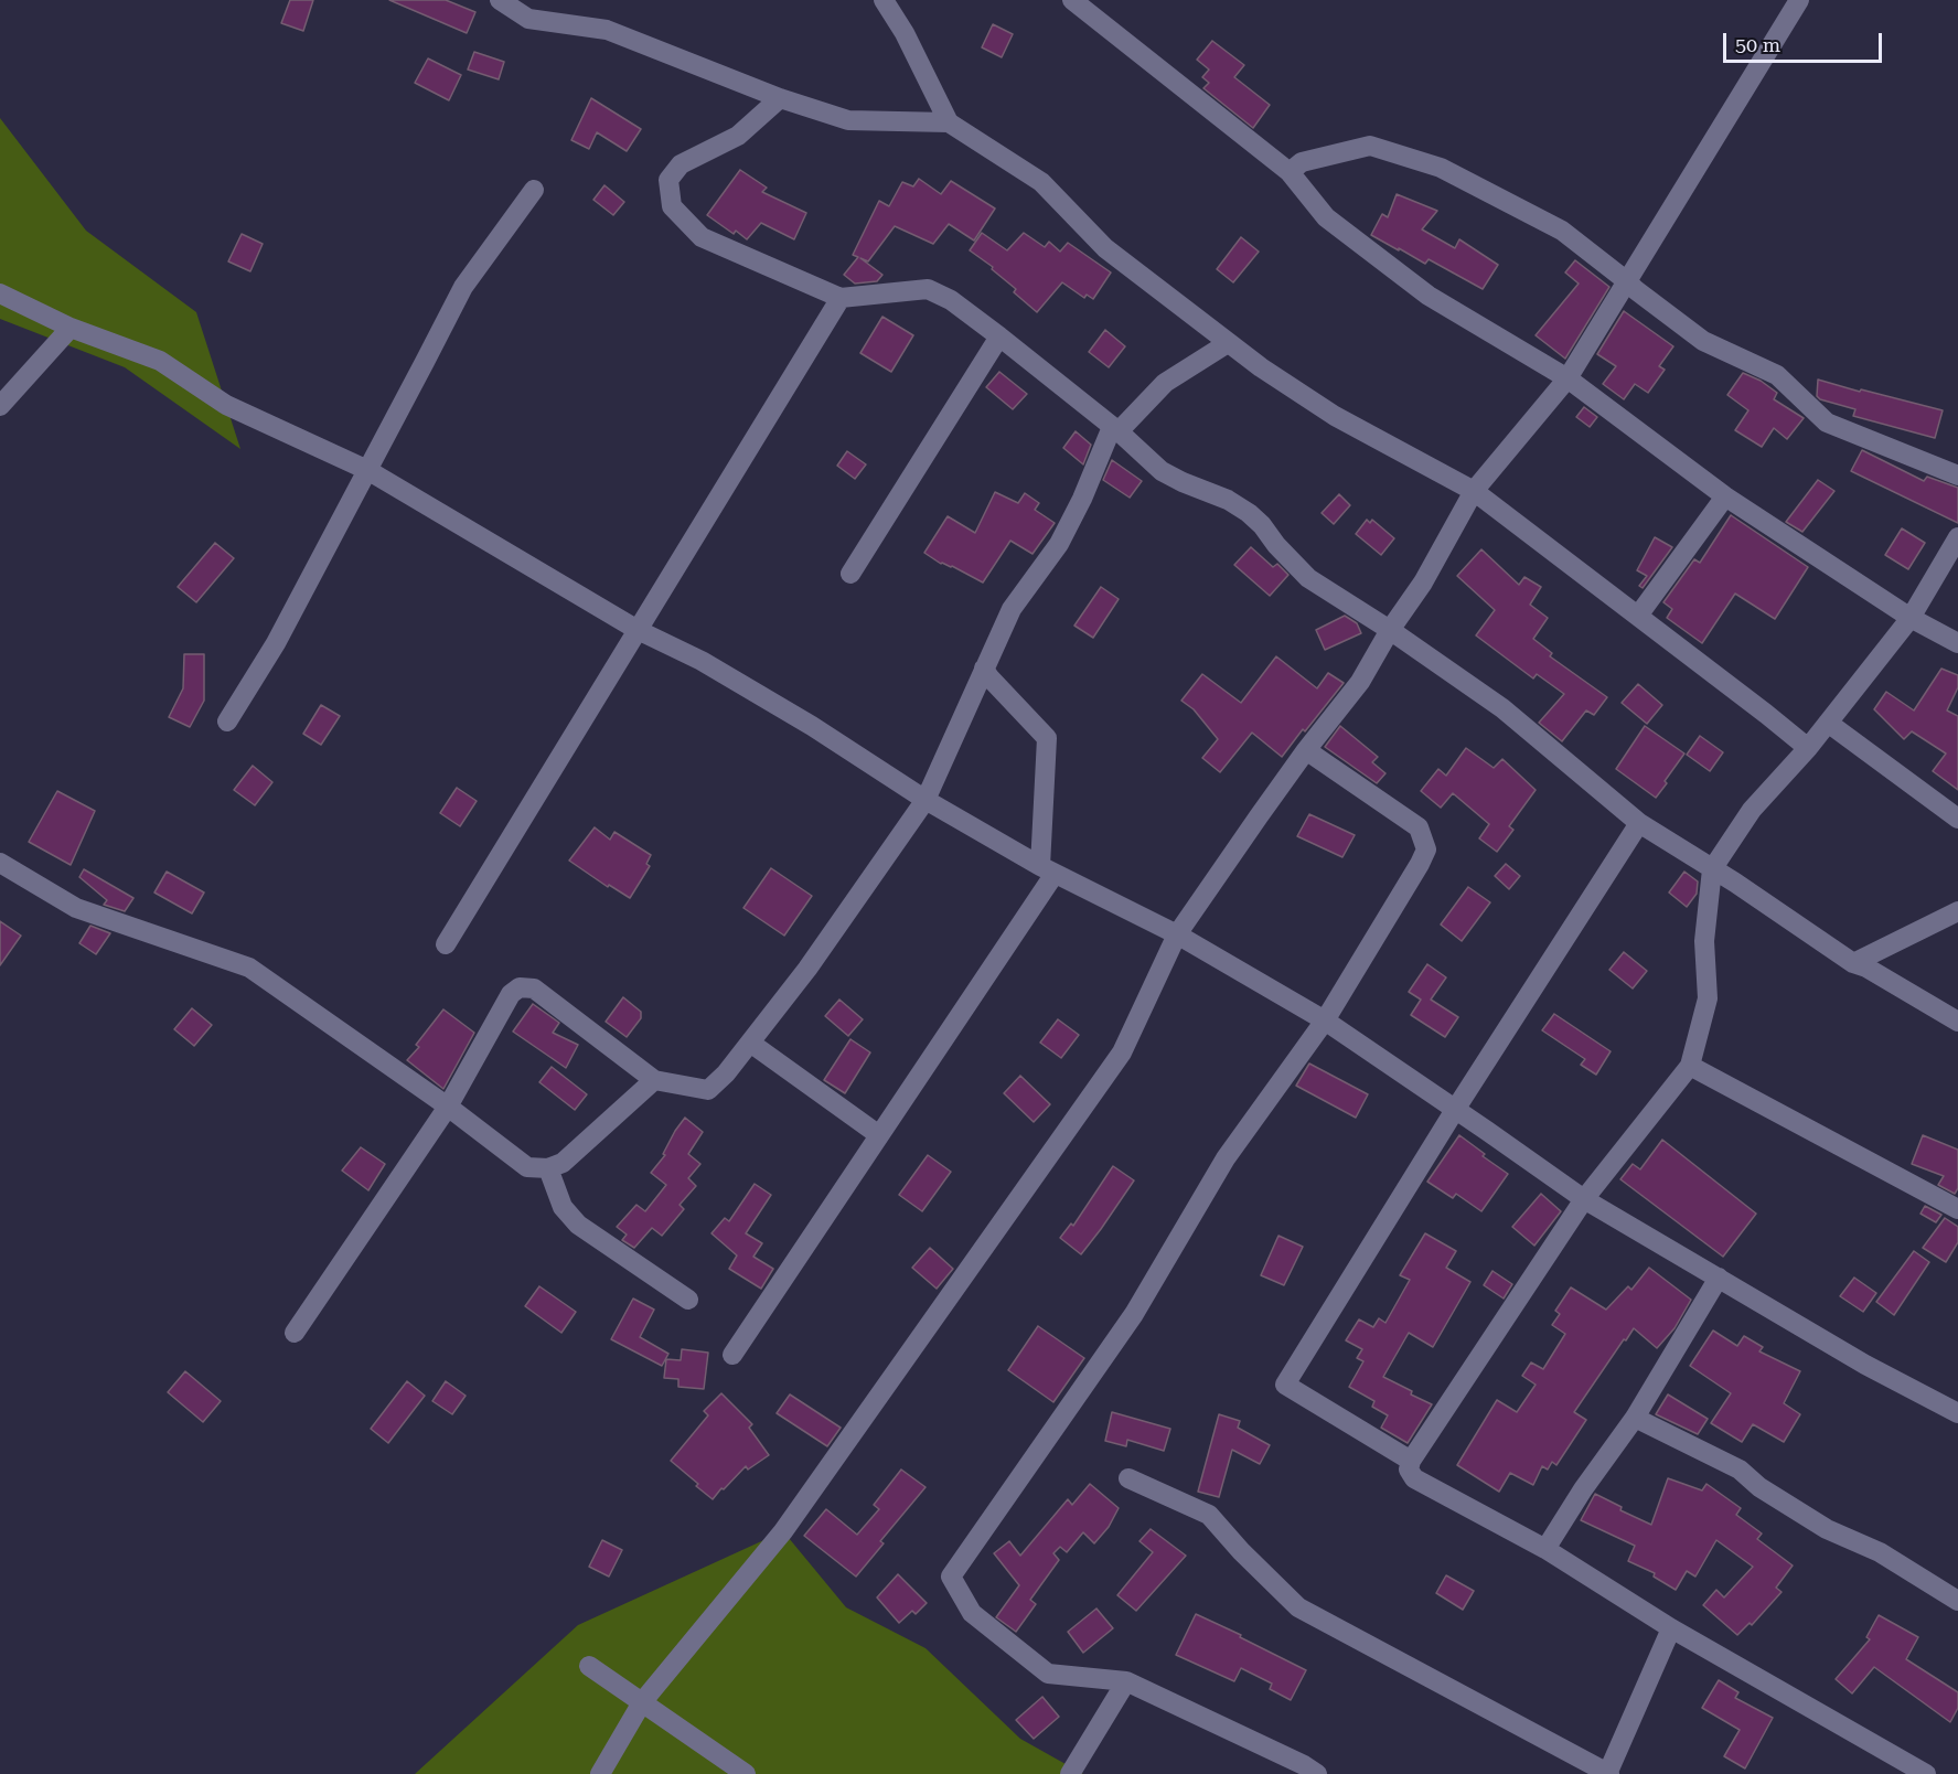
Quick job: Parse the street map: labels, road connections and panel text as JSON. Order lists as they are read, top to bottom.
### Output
{
  "scale_bar": "50 m"
}
